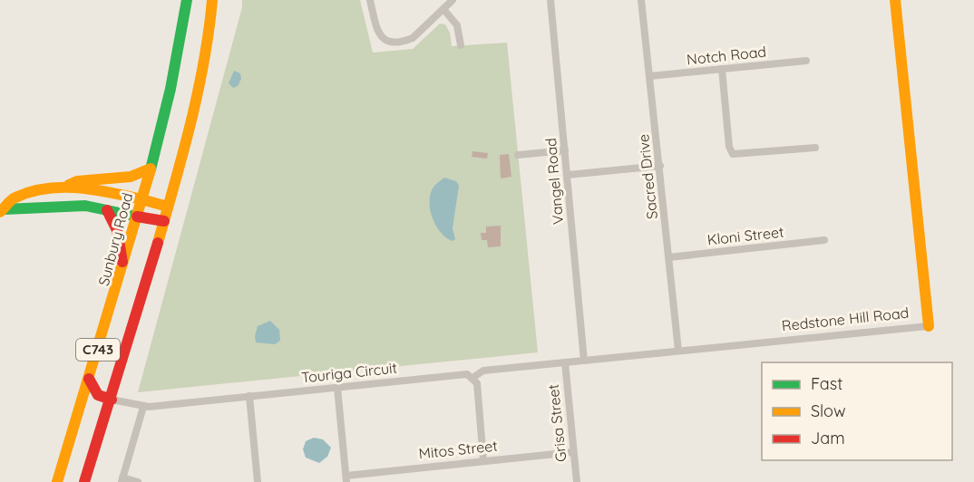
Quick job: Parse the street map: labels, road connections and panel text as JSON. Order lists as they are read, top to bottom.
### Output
{
  "streets": {
    "main road": ["Sunbury Road", "Redstone Hill Road", "C743"],
    "street": [
      "Notch Road",
      "Sacred Drive",
      "Vangel Road",
      "Kloni Street",
      "Touriga Circuit",
      "Grisa Street",
      "Mitos Street"
    ]
  },
  "crossings": [
    ["Notch Road", "Sacred Drive"],
    ["Sacred Drive", "Kloni Street"],
    ["Sacred Drive", "Redstone Hill Road"],
    ["Vangel Road", "Redstone Hill Road"],
    ["Redstone Hill Road", "Touriga Circuit"],
    ["Redstone Hill Road", "Grisa Street"],
    ["C743", "Touriga Circuit"],
    ["Grisa Street", "Mitos Street"]
  ],
  "legend": ["Fast", "Slow", "Jam"]
}
